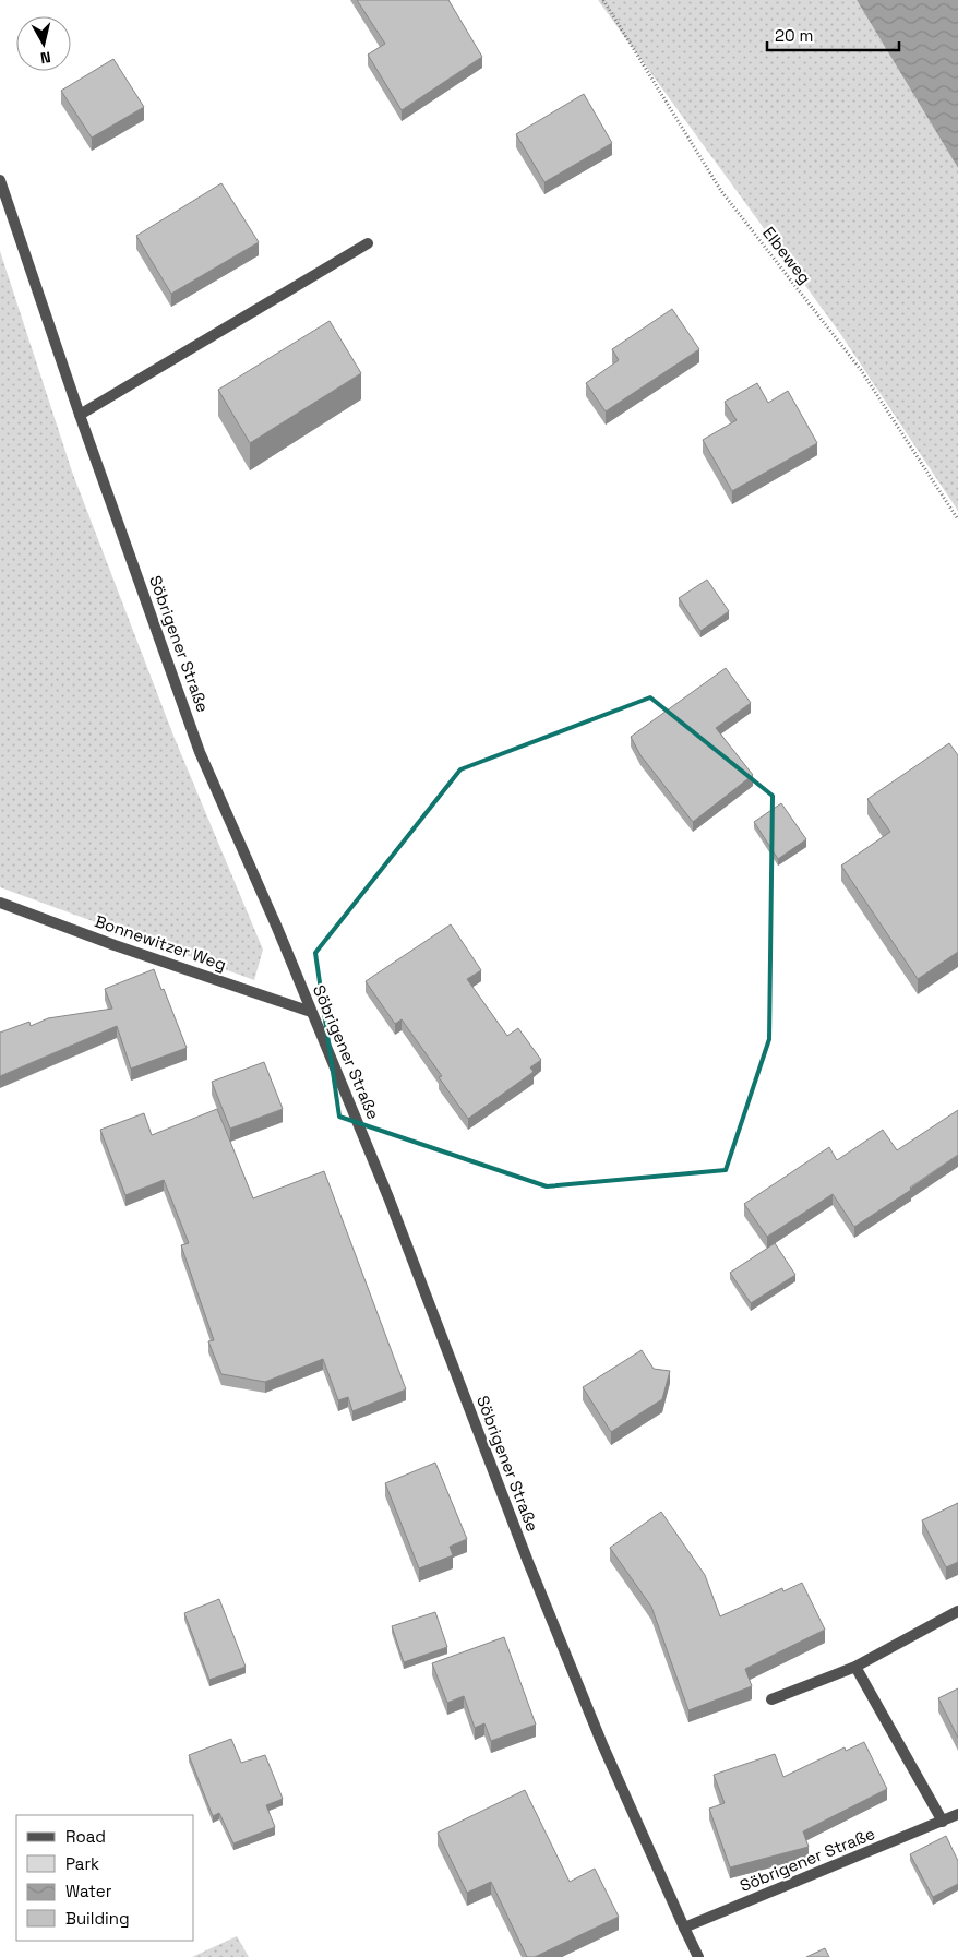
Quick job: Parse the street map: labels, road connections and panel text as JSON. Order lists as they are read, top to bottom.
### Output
{
  "streets": {
    "street": ["Söbrigener Straße", "Bonnewitzer Weg"],
    "path": ["Elbeweg"]
  },
  "crossings": [
    ["Söbrigener Straße", "Bonnewitzer Weg"]
  ],
  "legend": [
    "Road",
    "Park",
    "Water",
    "Building"
  ],
  "scale_bar": "20 m",
  "north": "bottom"
}
